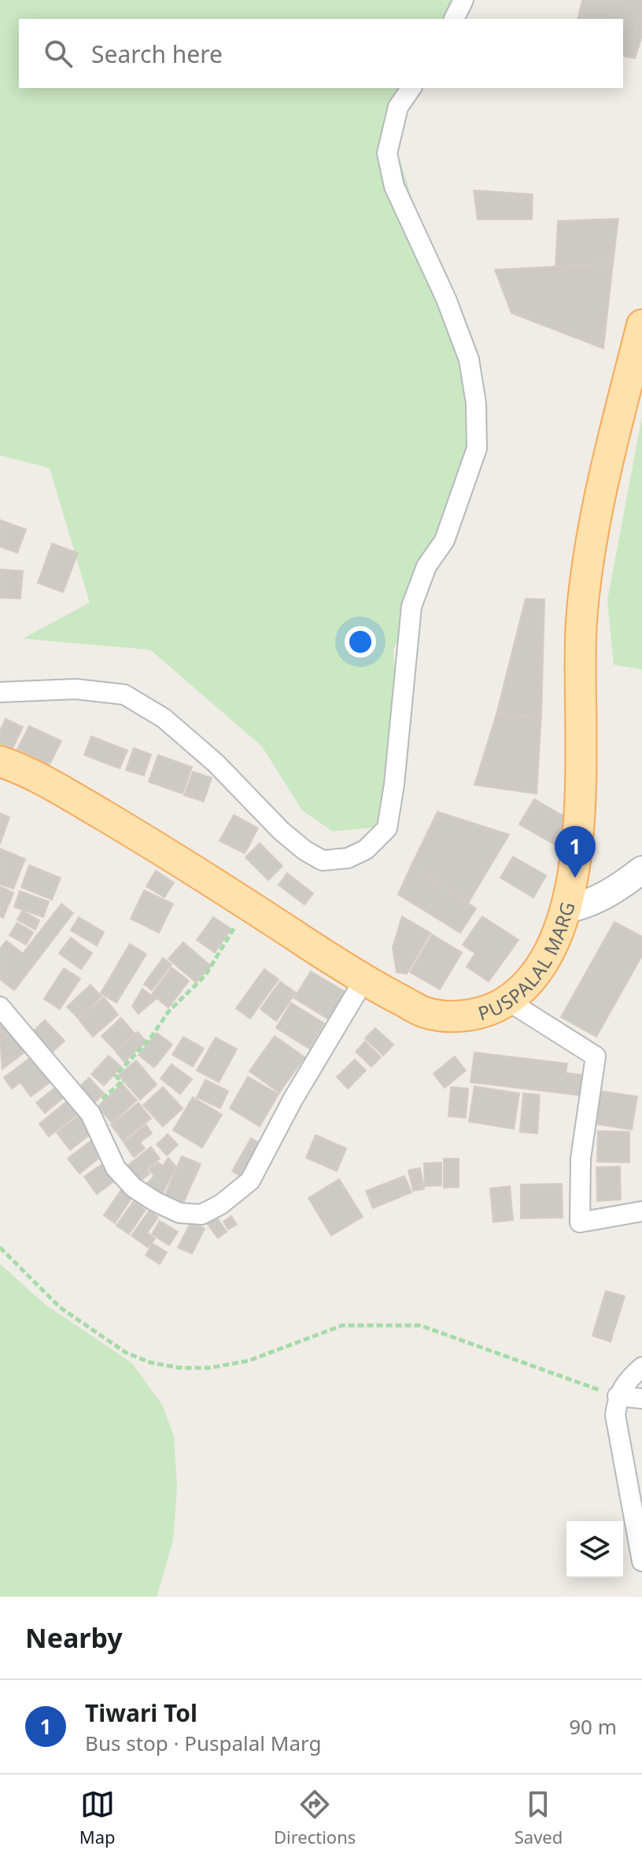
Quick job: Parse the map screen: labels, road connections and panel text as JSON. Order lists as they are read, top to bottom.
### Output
{
  "streets": {
    "main road": ["PUSPALAL MARG"]
  },
  "page": {
    "search": "Search here",
    "pins": "1",
    "heading": "Nearby",
    "list": [
      {
        "mark": "1",
        "name": "Tiwari Tol",
        "note": "Bus stop · Puspalal Marg",
        "value": "90 m"
      }
    ],
    "nav": ["Map", "Directions", "Saved"]
  }
}
